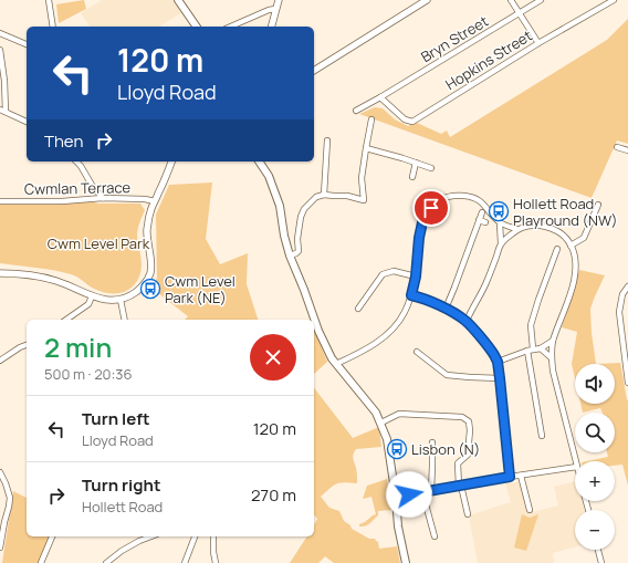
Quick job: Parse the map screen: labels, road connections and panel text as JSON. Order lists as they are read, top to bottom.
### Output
{
  "streets": {
    "street": ["Bryn Street", "Hopkins Street", "Cwmlan Terrace"]
  },
  "crossings": [
    ["Bryn Street", "Hopkins Street"]
  ],
  "parks": ["Cwm Level Park"],
  "places": {
    "bus stop": ["Hollett Road Playround (NW)", "Cwm Level Park (NE)", "Lisbon (N)"]
  },
  "page": {
    "turn": ["120 m", "Lloyd Road"],
    "then": "Then",
    "heading": ["2 min", "500 m · 20:36"],
    "map_buttons": ["+", "−"],
    "list": [
      {
        "name": "Turn left",
        "note": "Lloyd Road",
        "value": "120 m"
      },
      {
        "name": "Turn right",
        "note": "Hollett Road",
        "value": "270 m"
      }
    ]
  }
}
